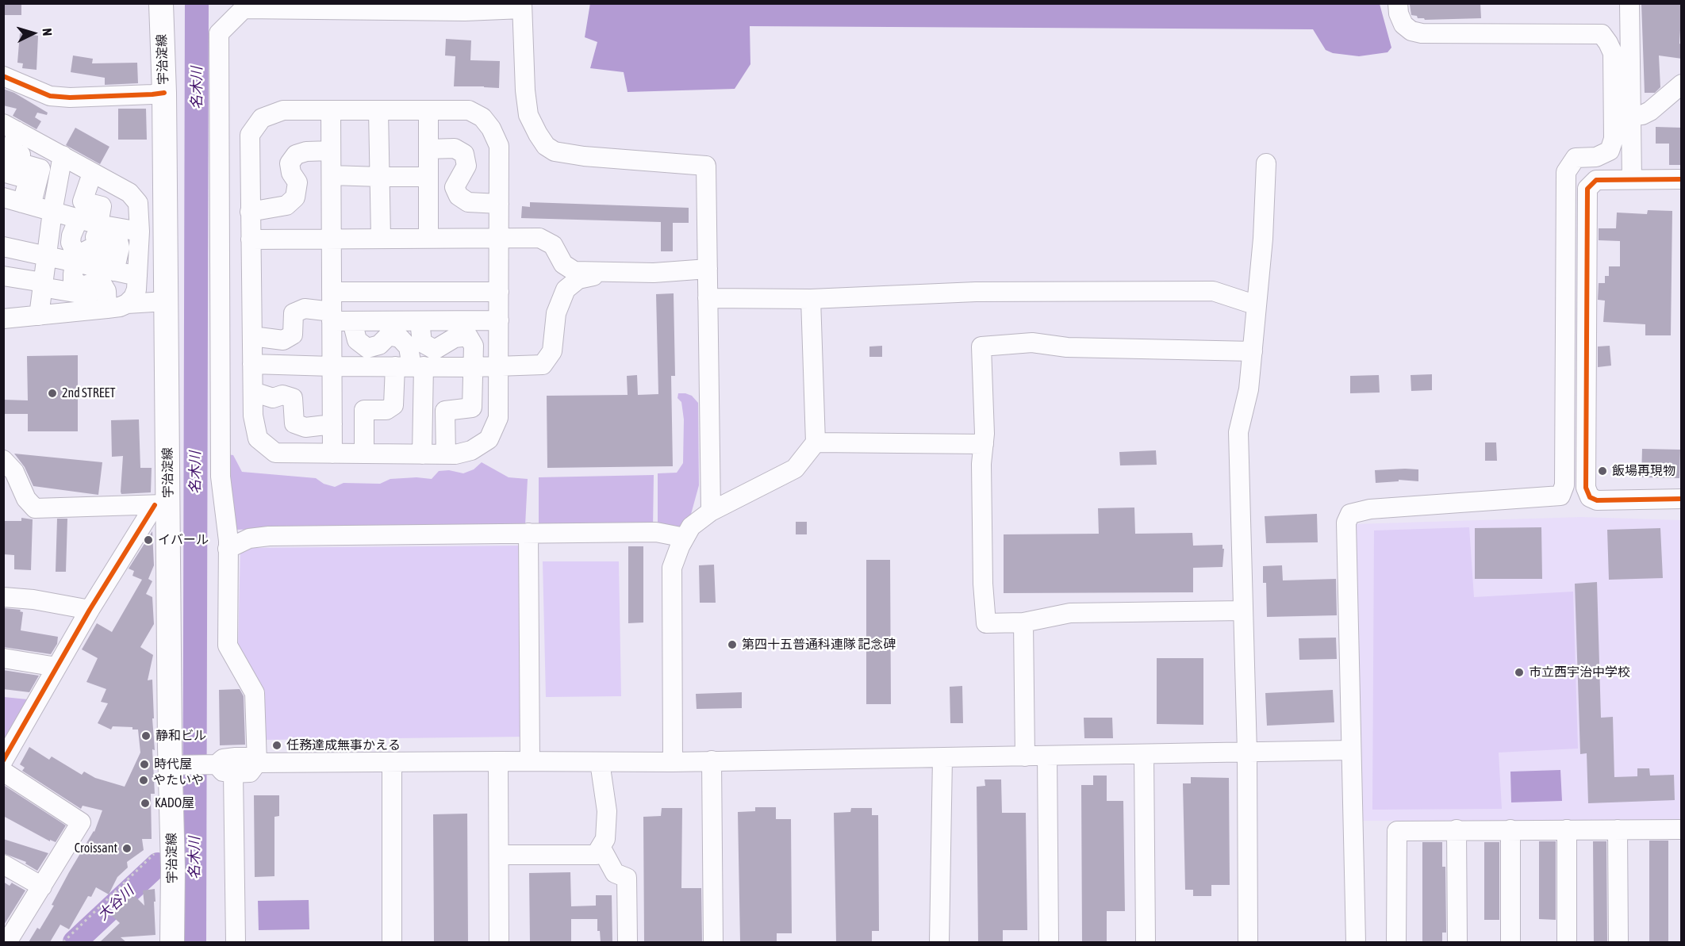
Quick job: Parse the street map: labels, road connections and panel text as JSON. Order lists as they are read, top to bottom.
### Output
{
  "streets": {
    "main road": ["宇治淀線"]
  },
  "water": ["名木川", "大谷川"],
  "places": [
    "2nd STREET",
    "飯場再現物",
    "イバール",
    "第四十五普通科連隊 記念碑",
    "市立西宇治中学校",
    "静和ビル",
    "任務達成無事かえる",
    "時代屋",
    "やたいや",
    "KADO屋",
    "Croissant"
  ],
  "north": "right"
}
